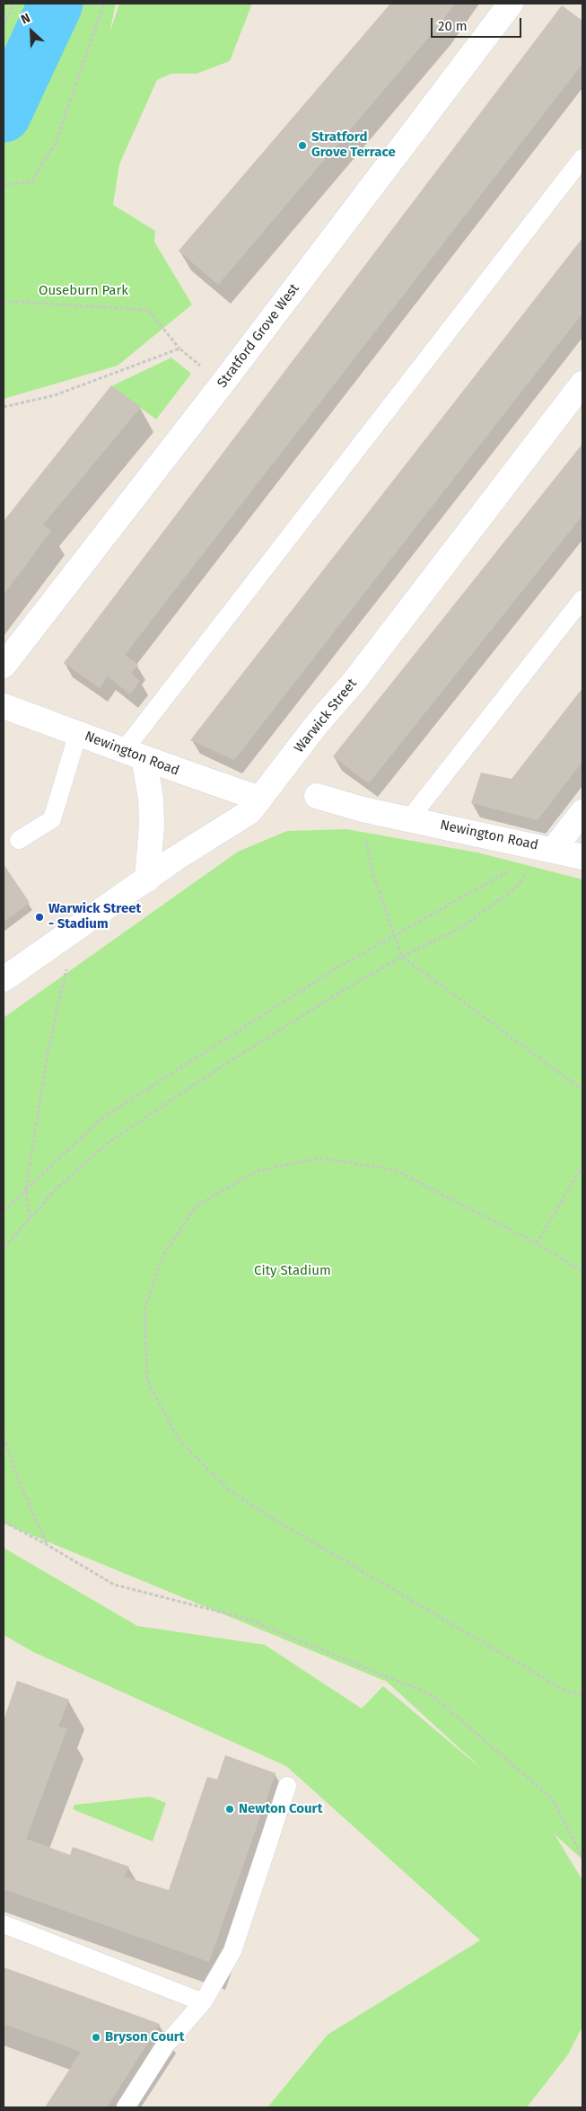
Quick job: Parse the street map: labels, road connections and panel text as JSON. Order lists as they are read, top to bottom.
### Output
{
  "streets": {
    "street": ["Stratford Grove West", "Warwick Street", "Newington Road"]
  },
  "crossings": [
    ["Warwick Street", "Newington Road"]
  ],
  "parks": ["Ouseburn Park", "City Stadium"],
  "places": [
    "Stratford Grove Terrace",
    "Warwick Street - Stadium",
    "Newton Court",
    "Bryson Court"
  ],
  "scale_bar": "20 m",
  "north": "top left"
}
